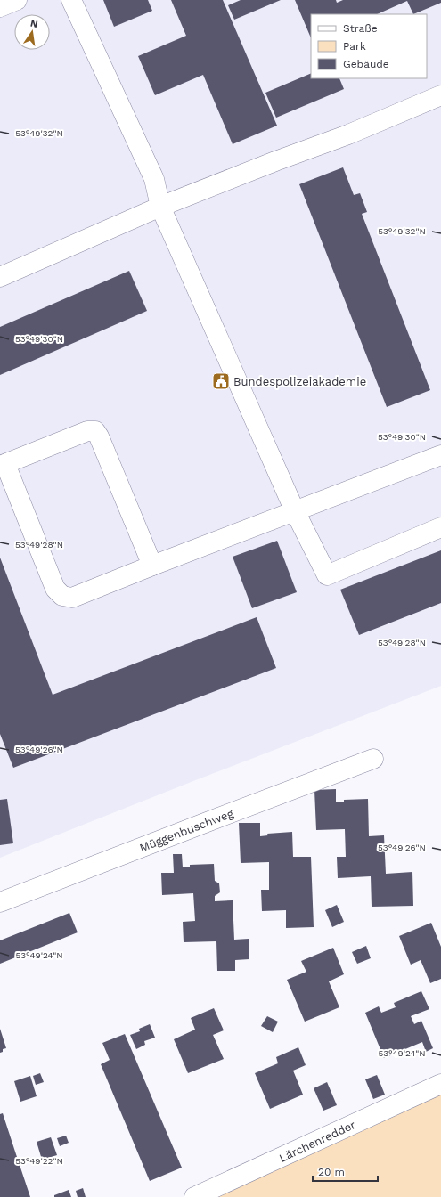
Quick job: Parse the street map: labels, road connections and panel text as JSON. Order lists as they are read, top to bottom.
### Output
{
  "streets": {
    "street": ["Müggenbuschweg", "Lärchenredder"]
  },
  "places": {
    "public building": ["Bundespolizeiakademie"]
  },
  "legend": ["Straße", "Park", "Gebäude"],
  "scale_bar": "20 m",
  "north": "top",
  "coordinates": [
    "53°49'32\"N",
    "53°49'30\"N",
    "53°49'28\"N",
    "53°49'26\"N",
    "53°49'24\"N",
    "53°49'22\"N"
  ]
}
